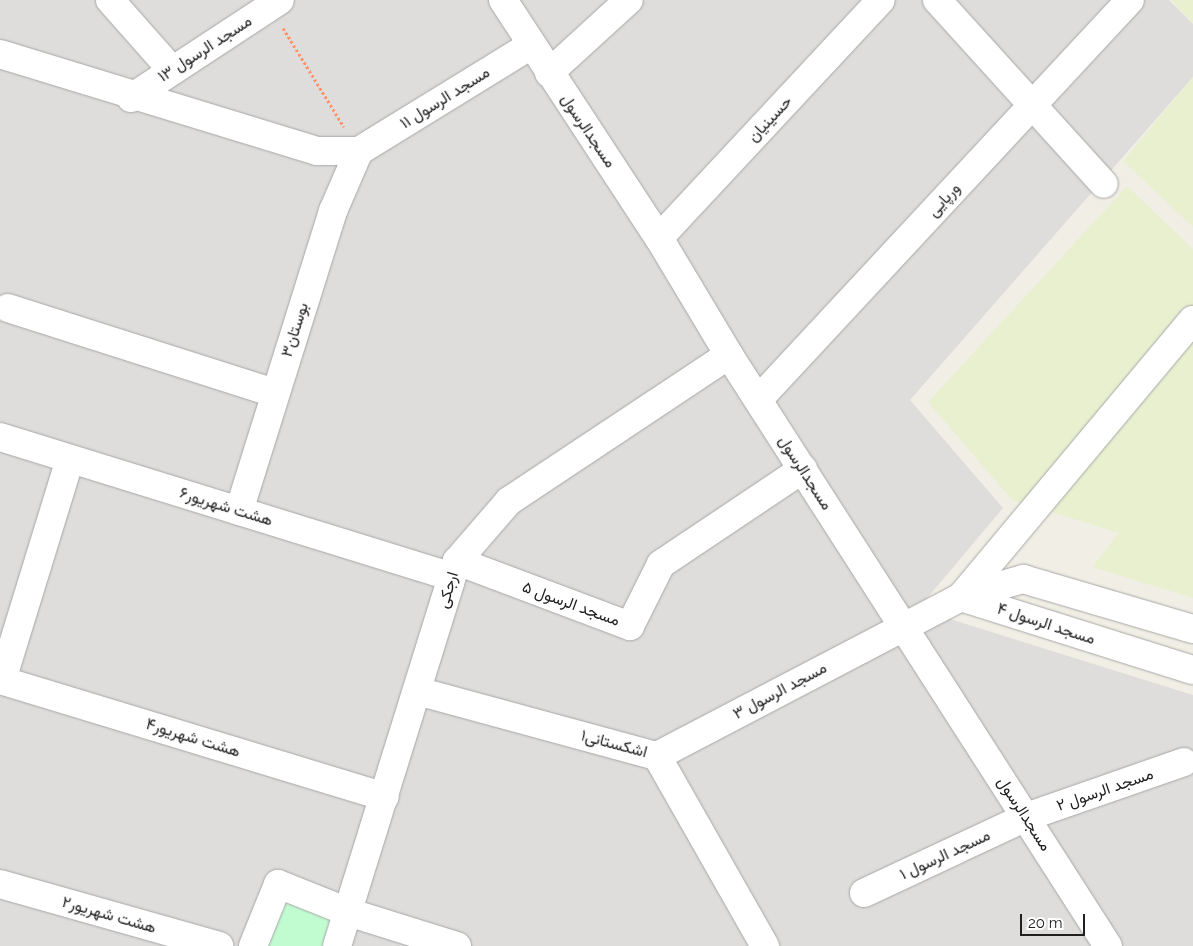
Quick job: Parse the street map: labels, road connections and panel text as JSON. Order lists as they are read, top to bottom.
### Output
{
  "streets": {
    "street": [
      "مسجد الرسول ۱۳",
      "مسجد الرسول ۱۱",
      "حسینیان",
      "مسجدالرسول",
      "ورپایی",
      "بوستان۳",
      "هشت شهریور۶",
      "ارجکی",
      "مسجد الرسول ۵",
      "مسجد الرسول ۴",
      "مسجد الرسول ۳",
      "هشت شهریور۴",
      "اشکستانی۱",
      "مسجد الرسول ۲",
      "مسجد الرسول ۱",
      "هشت شهریور۲"
    ]
  },
  "crossings": [
    ["مسجد الرسول ۱۱", "مسجدالرسول"],
    ["مسجد الرسول ۱۱", "بوستان۳"],
    ["حسینیان", "مسجدالرسول"],
    ["مسجدالرسول", "ورپایی"],
    ["مسجدالرسول", "ارجکی"],
    ["مسجدالرسول", "مسجد الرسول ۵"],
    ["مسجدالرسول", "مسجد الرسول ۳"],
    ["مسجدالرسول", "مسجد الرسول ۲"],
    ["مسجدالرسول", "مسجد الرسول ۱"],
    ["بوستان۳", "هشت شهریور۶"],
    ["هشت شهریور۶", "ارجکی"],
    ["هشت شهریور۶", "مسجد الرسول ۵"],
    ["ارجکی", "مسجد الرسول ۵"],
    ["ارجکی", "هشت شهریور۴"],
    ["ارجکی", "اشکستانی۱"],
    ["مسجد الرسول ۳", "اشکستانی۱"],
    ["مسجد الرسول ۲", "مسجد الرسول ۱"]
  ],
  "scale_bar": "20 m"
}
